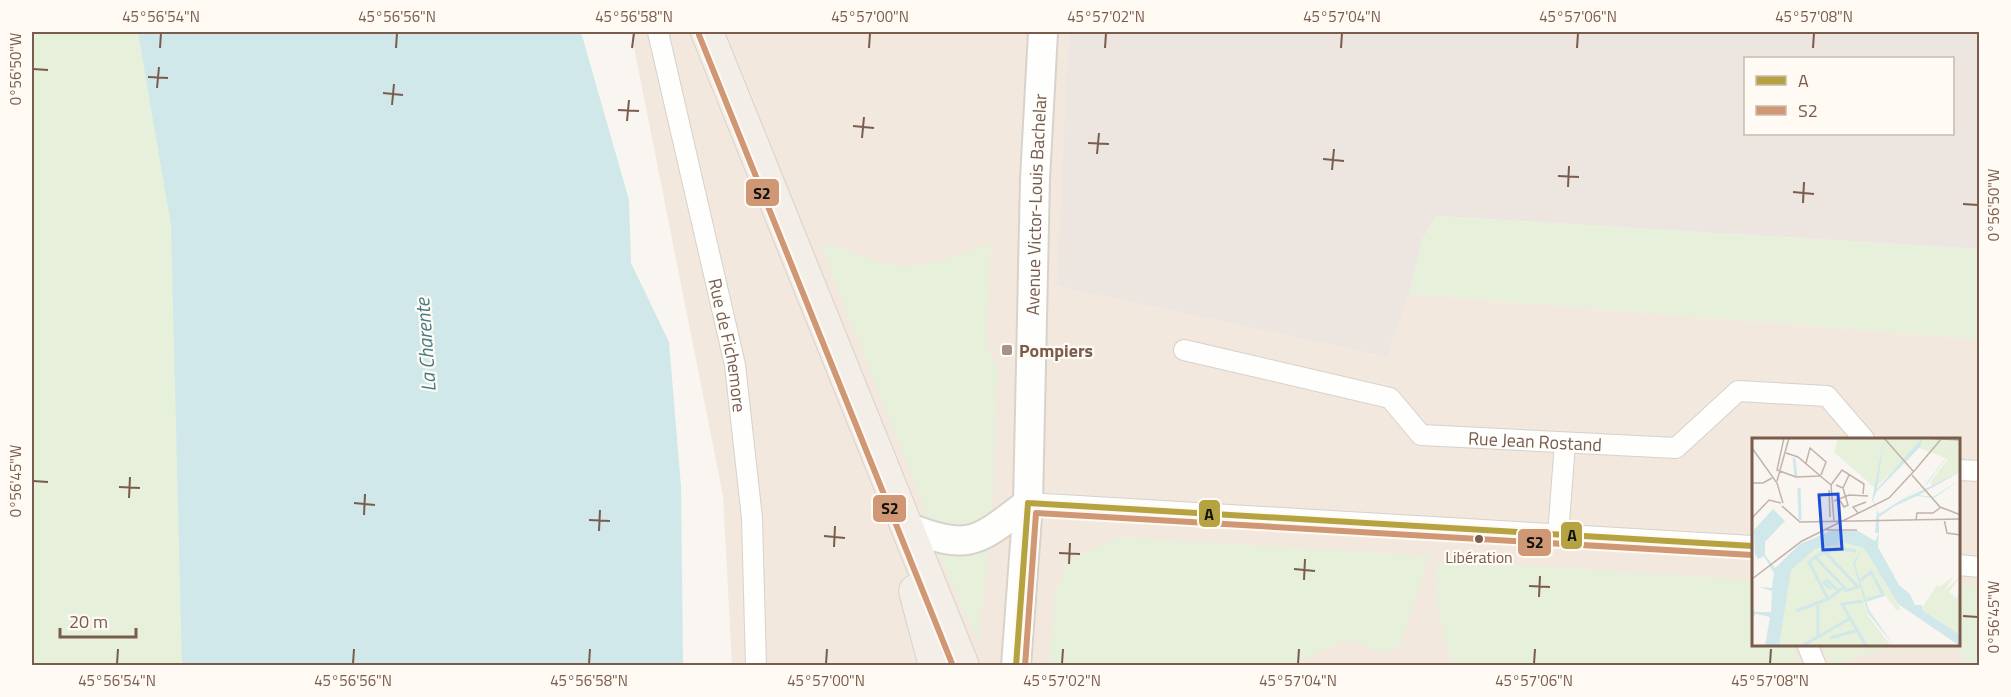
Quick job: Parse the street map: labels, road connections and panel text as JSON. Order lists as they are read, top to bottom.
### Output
{
  "streets": {
    "main road": ["Avenue Victor-Louis Bachelar"],
    "street": ["Rue de Fichemore", "Rue Jean Rostand"]
  },
  "water": ["La Charente"],
  "places": {
    "transit": ["Pompiers"],
    "other": ["Libération"]
  },
  "lines": ["transit line S2", "transit line A"],
  "legend": ["A", "S2"],
  "scale_bar": "20 m",
  "coordinates": [
    "45°56'54\"N",
    "45°56'56\"N",
    "45°56'58\"N",
    "45°57'00\"N",
    "45°57'02\"N",
    "45°57'04\"N",
    "45°57'06\"N",
    "45°57'08\"N",
    "0°56'50\"W",
    "0°56'45\"W"
  ]
}
